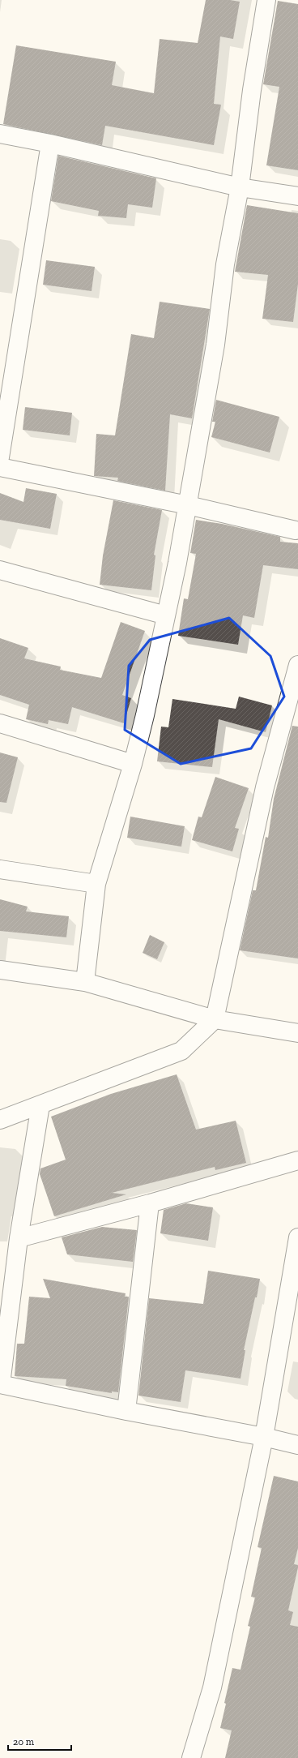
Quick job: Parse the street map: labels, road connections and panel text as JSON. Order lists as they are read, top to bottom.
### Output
{
  "scale_bar": "20 m"
}
